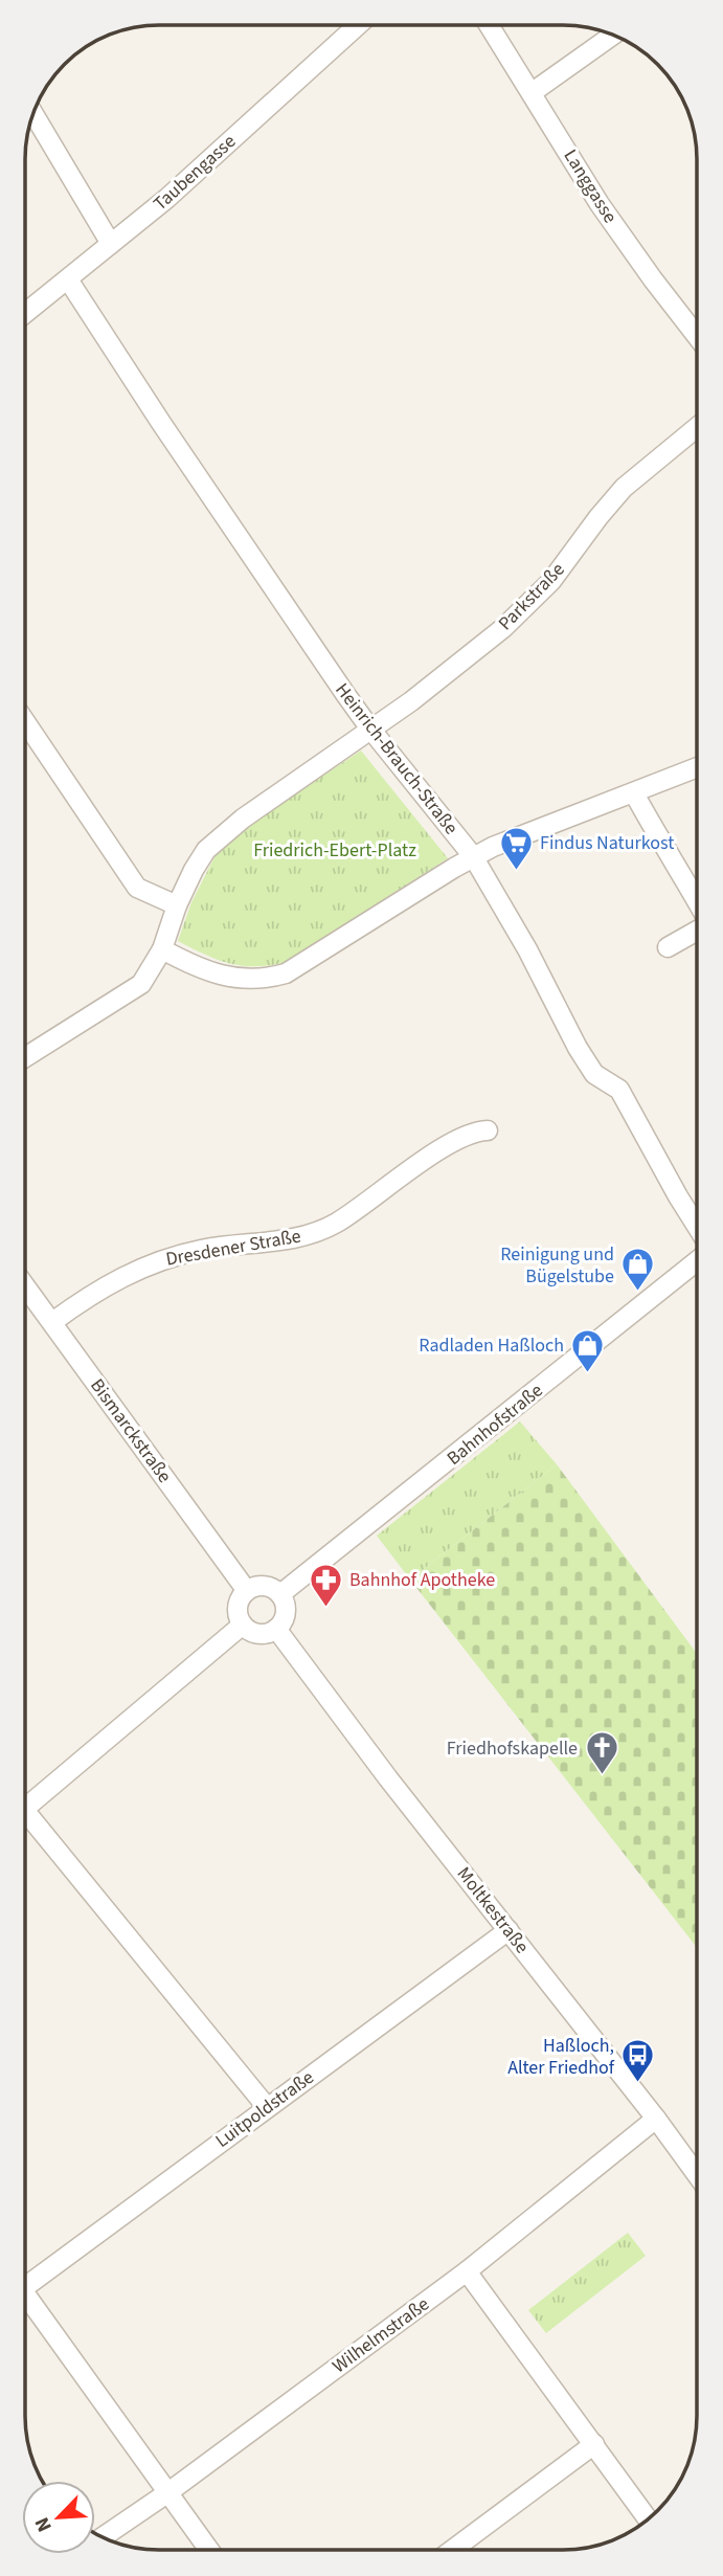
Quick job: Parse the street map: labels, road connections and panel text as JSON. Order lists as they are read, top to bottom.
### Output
{
  "streets": {
    "street": [
      "Taubengasse",
      "Langgasse",
      "Parkstraße",
      "Heinrich-Brauch-Straße",
      "Dresdener Straße",
      "Bahnhofstraße",
      "Bismarckstraße",
      "Moltkestraße",
      "Luitpoldstraße",
      "Wilhelmstraße"
    ]
  },
  "crossings": [
    ["Taubengasse", "Heinrich-Brauch-Straße"],
    ["Parkstraße", "Heinrich-Brauch-Straße"],
    ["Dresdener Straße", "Bismarckstraße"],
    ["Bahnhofstraße", "Bismarckstraße"],
    ["Bahnhofstraße", "Moltkestraße"],
    ["Bismarckstraße", "Moltkestraße"],
    ["Moltkestraße", "Luitpoldstraße"],
    ["Moltkestraße", "Wilhelmstraße"]
  ],
  "parks": ["Friedrich-Ebert-Platz"],
  "places": {
    "supermarket": ["Findus Naturkost"],
    "shop": ["Reinigung und Bügelstube", "Radladen Haßloch"],
    "pharmacy": ["Bahnhof Apotheke"],
    "church": ["Friedhofskapelle"],
    "bus stop": ["Haßloch, Alter Friedhof"]
  },
  "north": "bottom left"
}
